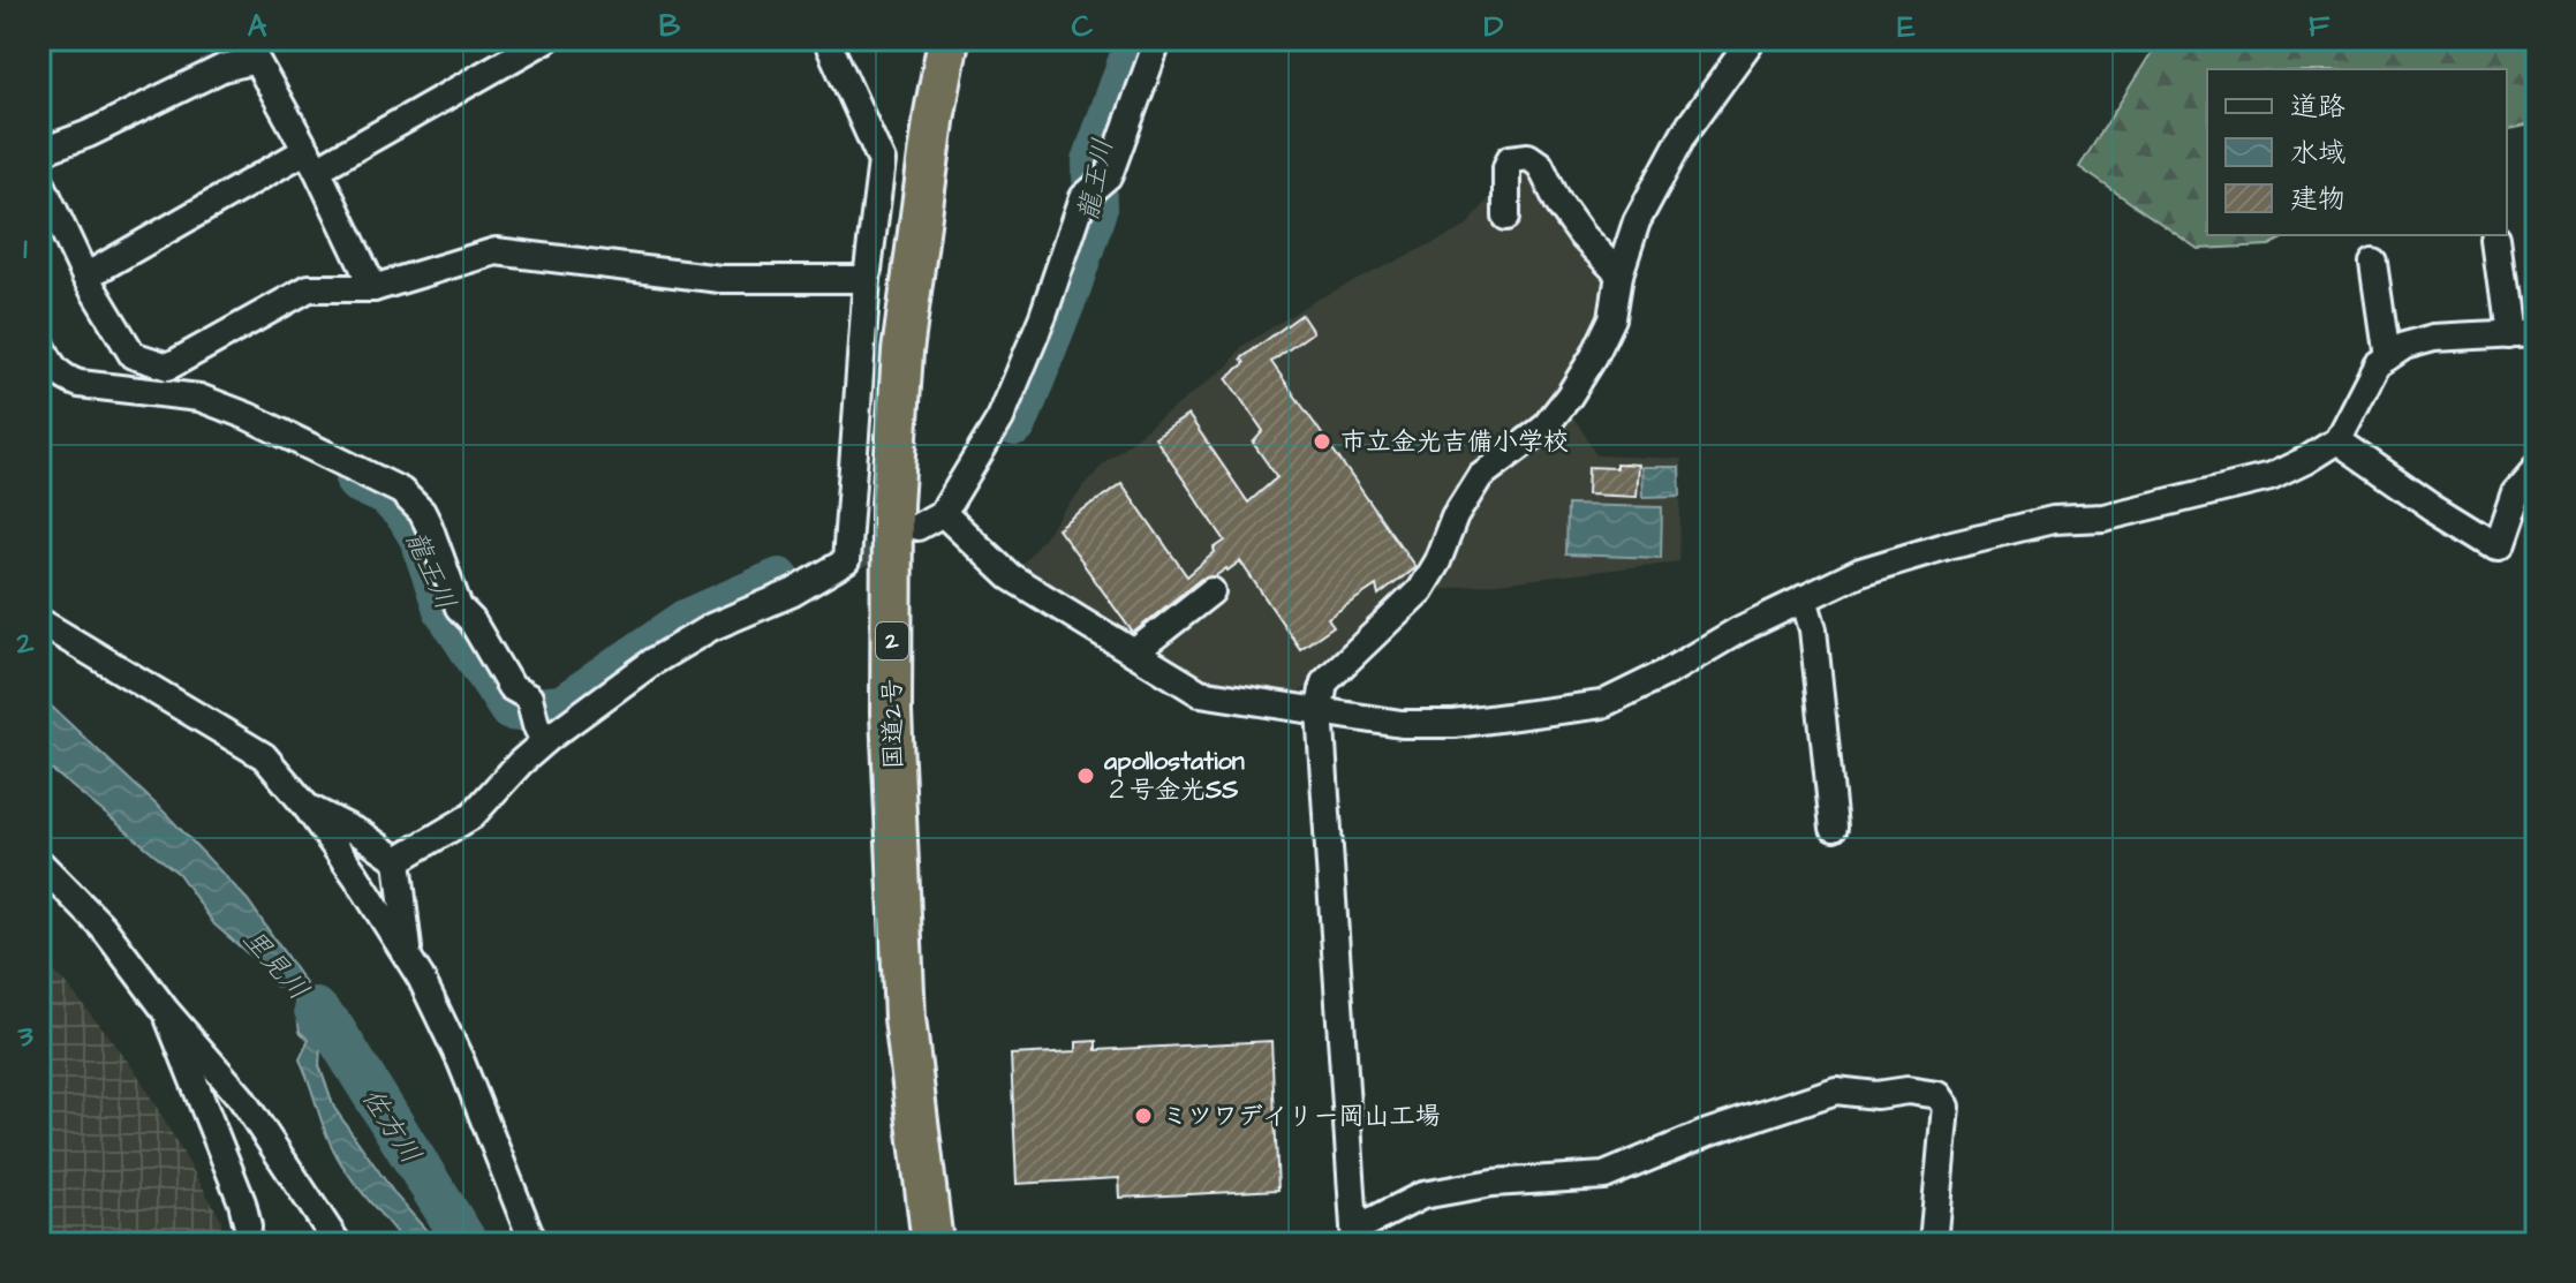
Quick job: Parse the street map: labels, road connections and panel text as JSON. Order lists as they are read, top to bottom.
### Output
{
  "streets": {
    "highway": ["2", "国道2号"]
  },
  "water": ["龍王川", "里見川", "佐方川"],
  "places": ["市立金光吉備小学校", "apollostation ２号金光SS", "ミツワデイリー岡山工場"],
  "legend": ["道路", "水域", "建物"],
  "grid": {
    "columns": [
      "A",
      "B",
      "C",
      "D",
      "E",
      "F"
    ],
    "rows": ["1", "2", "3"]
  }
}
